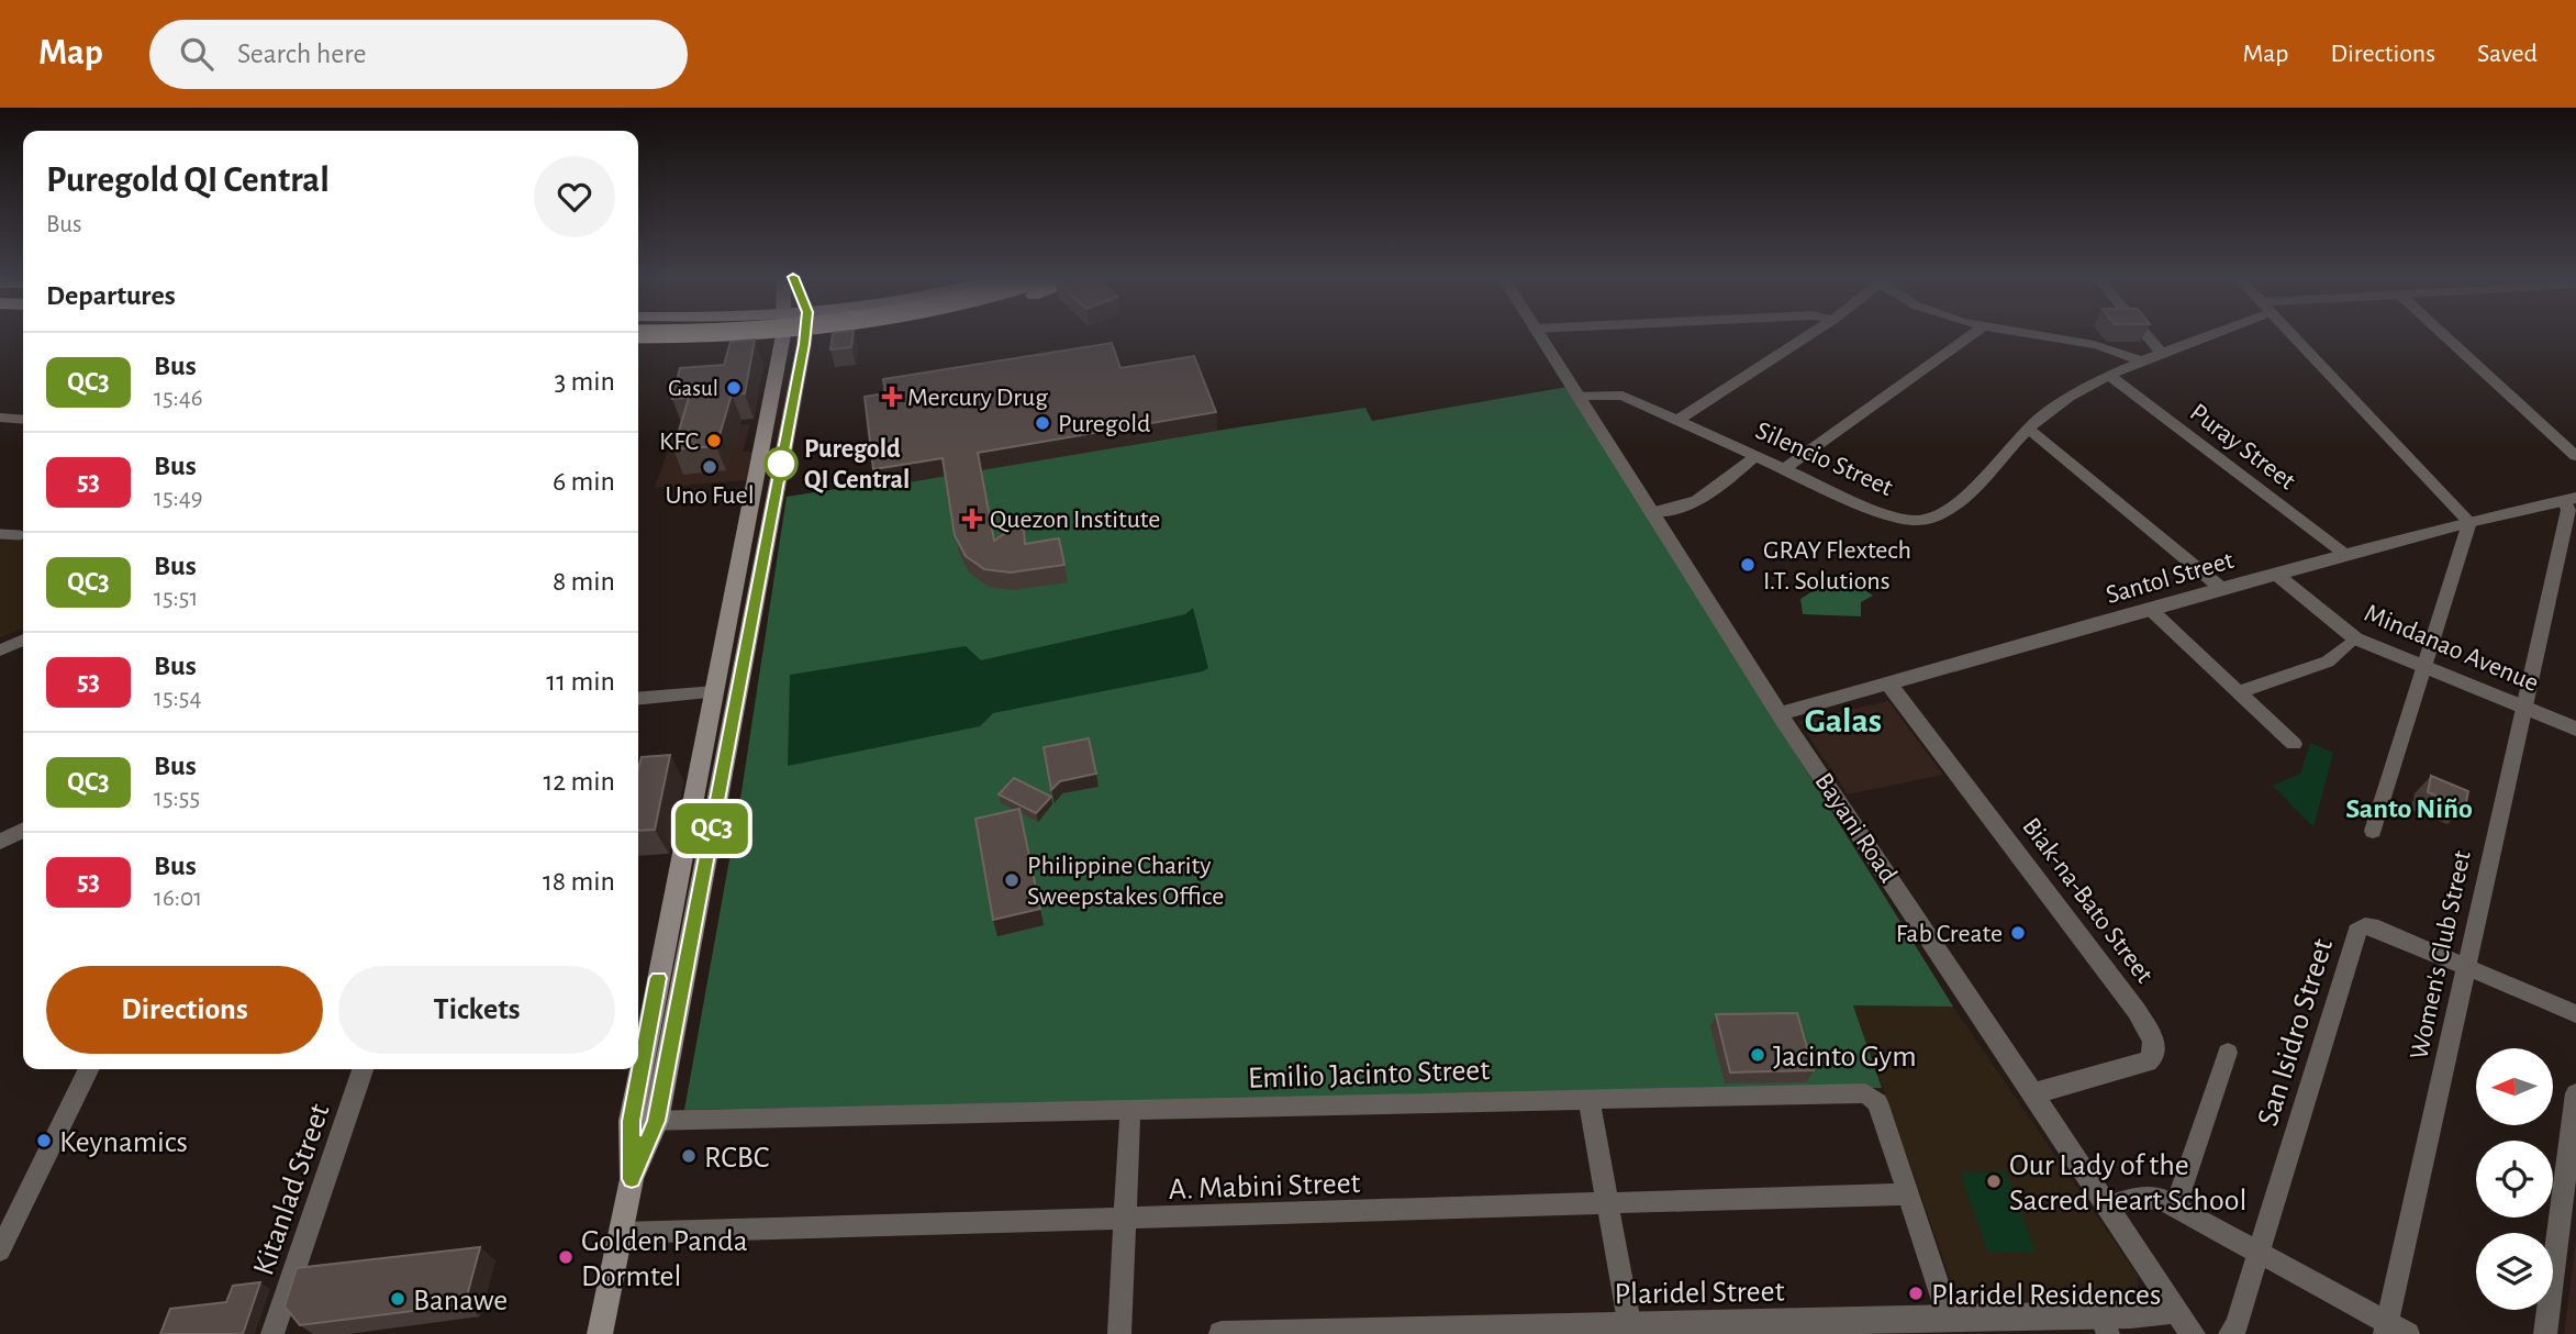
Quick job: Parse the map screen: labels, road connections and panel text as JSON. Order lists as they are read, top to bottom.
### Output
{
  "streets": {
    "street": [
      "Puray Street",
      "Silencio Street",
      "Santol Street",
      "Mindanao Avenue",
      "Bayani Road",
      "Biak-na-Bato Street",
      "Women's Club Street",
      "San Isidro Street",
      "Emilio Jacinto Street",
      "A. Mabini Street",
      "Kitanlad Street",
      "Plaridel Street"
    ]
  },
  "crossings": [
    ["Puray Street", "Silencio Street"],
    ["Puray Street", "Santol Street"],
    ["Silencio Street", "Bayani Road"],
    ["Santol Street", "Mindanao Avenue"],
    ["Santol Street", "Bayani Road"],
    ["Santol Street", "Biak-na-Bato Street"],
    ["Santol Street", "Women's Club Street"],
    ["Mindanao Avenue", "Women's Club Street"],
    ["Bayani Road", "Biak-na-Bato Street"],
    ["Bayani Road", "Plaridel Street"],
    ["Women's Club Street", "San Isidro Street"],
    ["Emilio Jacinto Street", "A. Mabini Street"],
    ["Emilio Jacinto Street", "Plaridel Street"]
  ],
  "districts": ["Galas", "Santo Niño"],
  "places": {
    "other": [
      "Gasul",
      "Puregold",
      "KFC",
      "Puregold QI Central",
      "Uno Fuel",
      "GRAY Flextech I.T. Solutions",
      "Philippine Charity Sweepstakes Office",
      "Fab Create",
      "Jacinto Gym",
      "Keynamics",
      "RCBC",
      "Our Lady of the Sacred Heart School",
      "Golden Panda Dormtel",
      "Plaridel Residences",
      "Banawe"
    ],
    "health": ["Mercury Drug", "Quezon Institute"]
  },
  "lines": ["bus line QC3"],
  "north": "left",
  "page": {
    "header": "Map",
    "search": "Search here",
    "nav": ["Map", "Directions", "Saved"],
    "on_map": "QC3",
    "heading": [
      ["Puregold QI Central", "Bus"],
      "Departures"
    ],
    "list": [
      {
        "mark": "QC3",
        "name": "Bus",
        "note": "15:46",
        "value": "3 min"
      },
      {
        "mark": "53",
        "name": "Bus",
        "note": "15:49",
        "value": "6 min"
      },
      {
        "mark": "QC3",
        "name": "Bus",
        "note": "15:51",
        "value": "8 min"
      },
      {
        "mark": "53",
        "name": "Bus",
        "note": "15:54",
        "value": "11 min"
      },
      {
        "mark": "QC3",
        "name": "Bus",
        "note": "15:55",
        "value": "12 min"
      },
      {
        "mark": "53",
        "name": "Bus",
        "note": "16:01",
        "value": "18 min"
      }
    ],
    "buttons": ["Directions", "Tickets"]
  }
}
